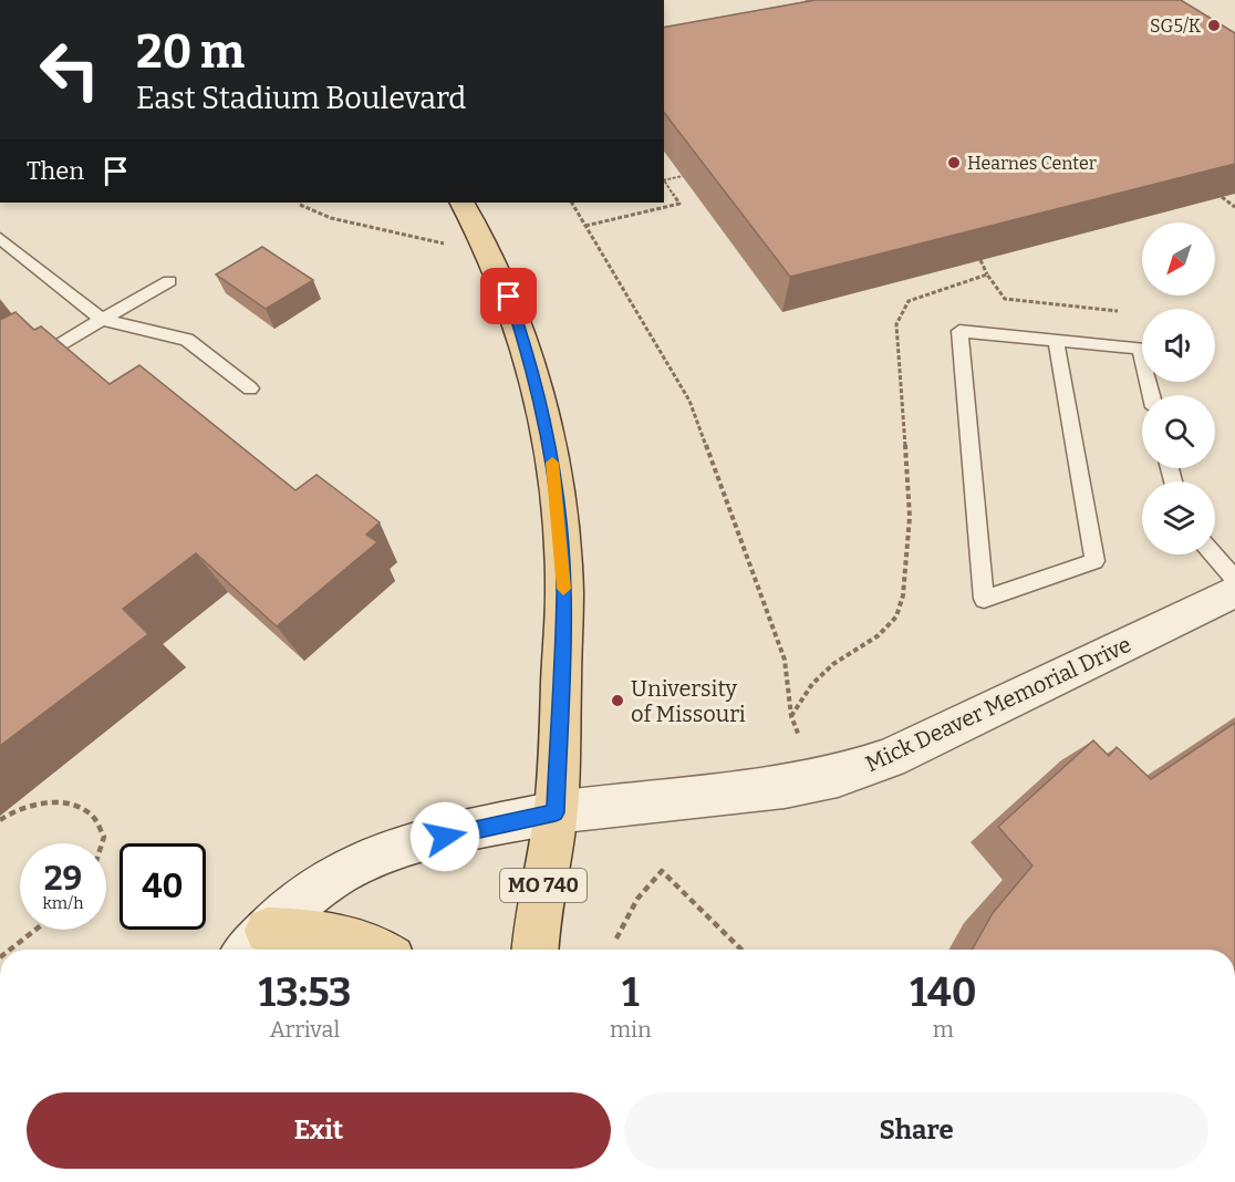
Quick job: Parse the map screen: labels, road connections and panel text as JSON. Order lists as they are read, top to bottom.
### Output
{
  "streets": {
    "main road": ["MO 740"],
    "street": ["Mick Deaver Memorial Drive"]
  },
  "crossings": [
    ["Mick Deaver Memorial Drive", "MO 740"]
  ],
  "places": ["SG5/K", "Hearnes Center", "University of Missouri"],
  "north": "bottom left",
  "page": {
    "turn": ["20 m", "East Stadium Boulevard"],
    "then": "Then",
    "speed": "29 km/h",
    "limit": "40",
    "eta": [
      "13:53",
      "Arrival",
      "1",
      "min",
      "140",
      "m"
    ],
    "buttons": ["Exit", "Share"]
  }
}
